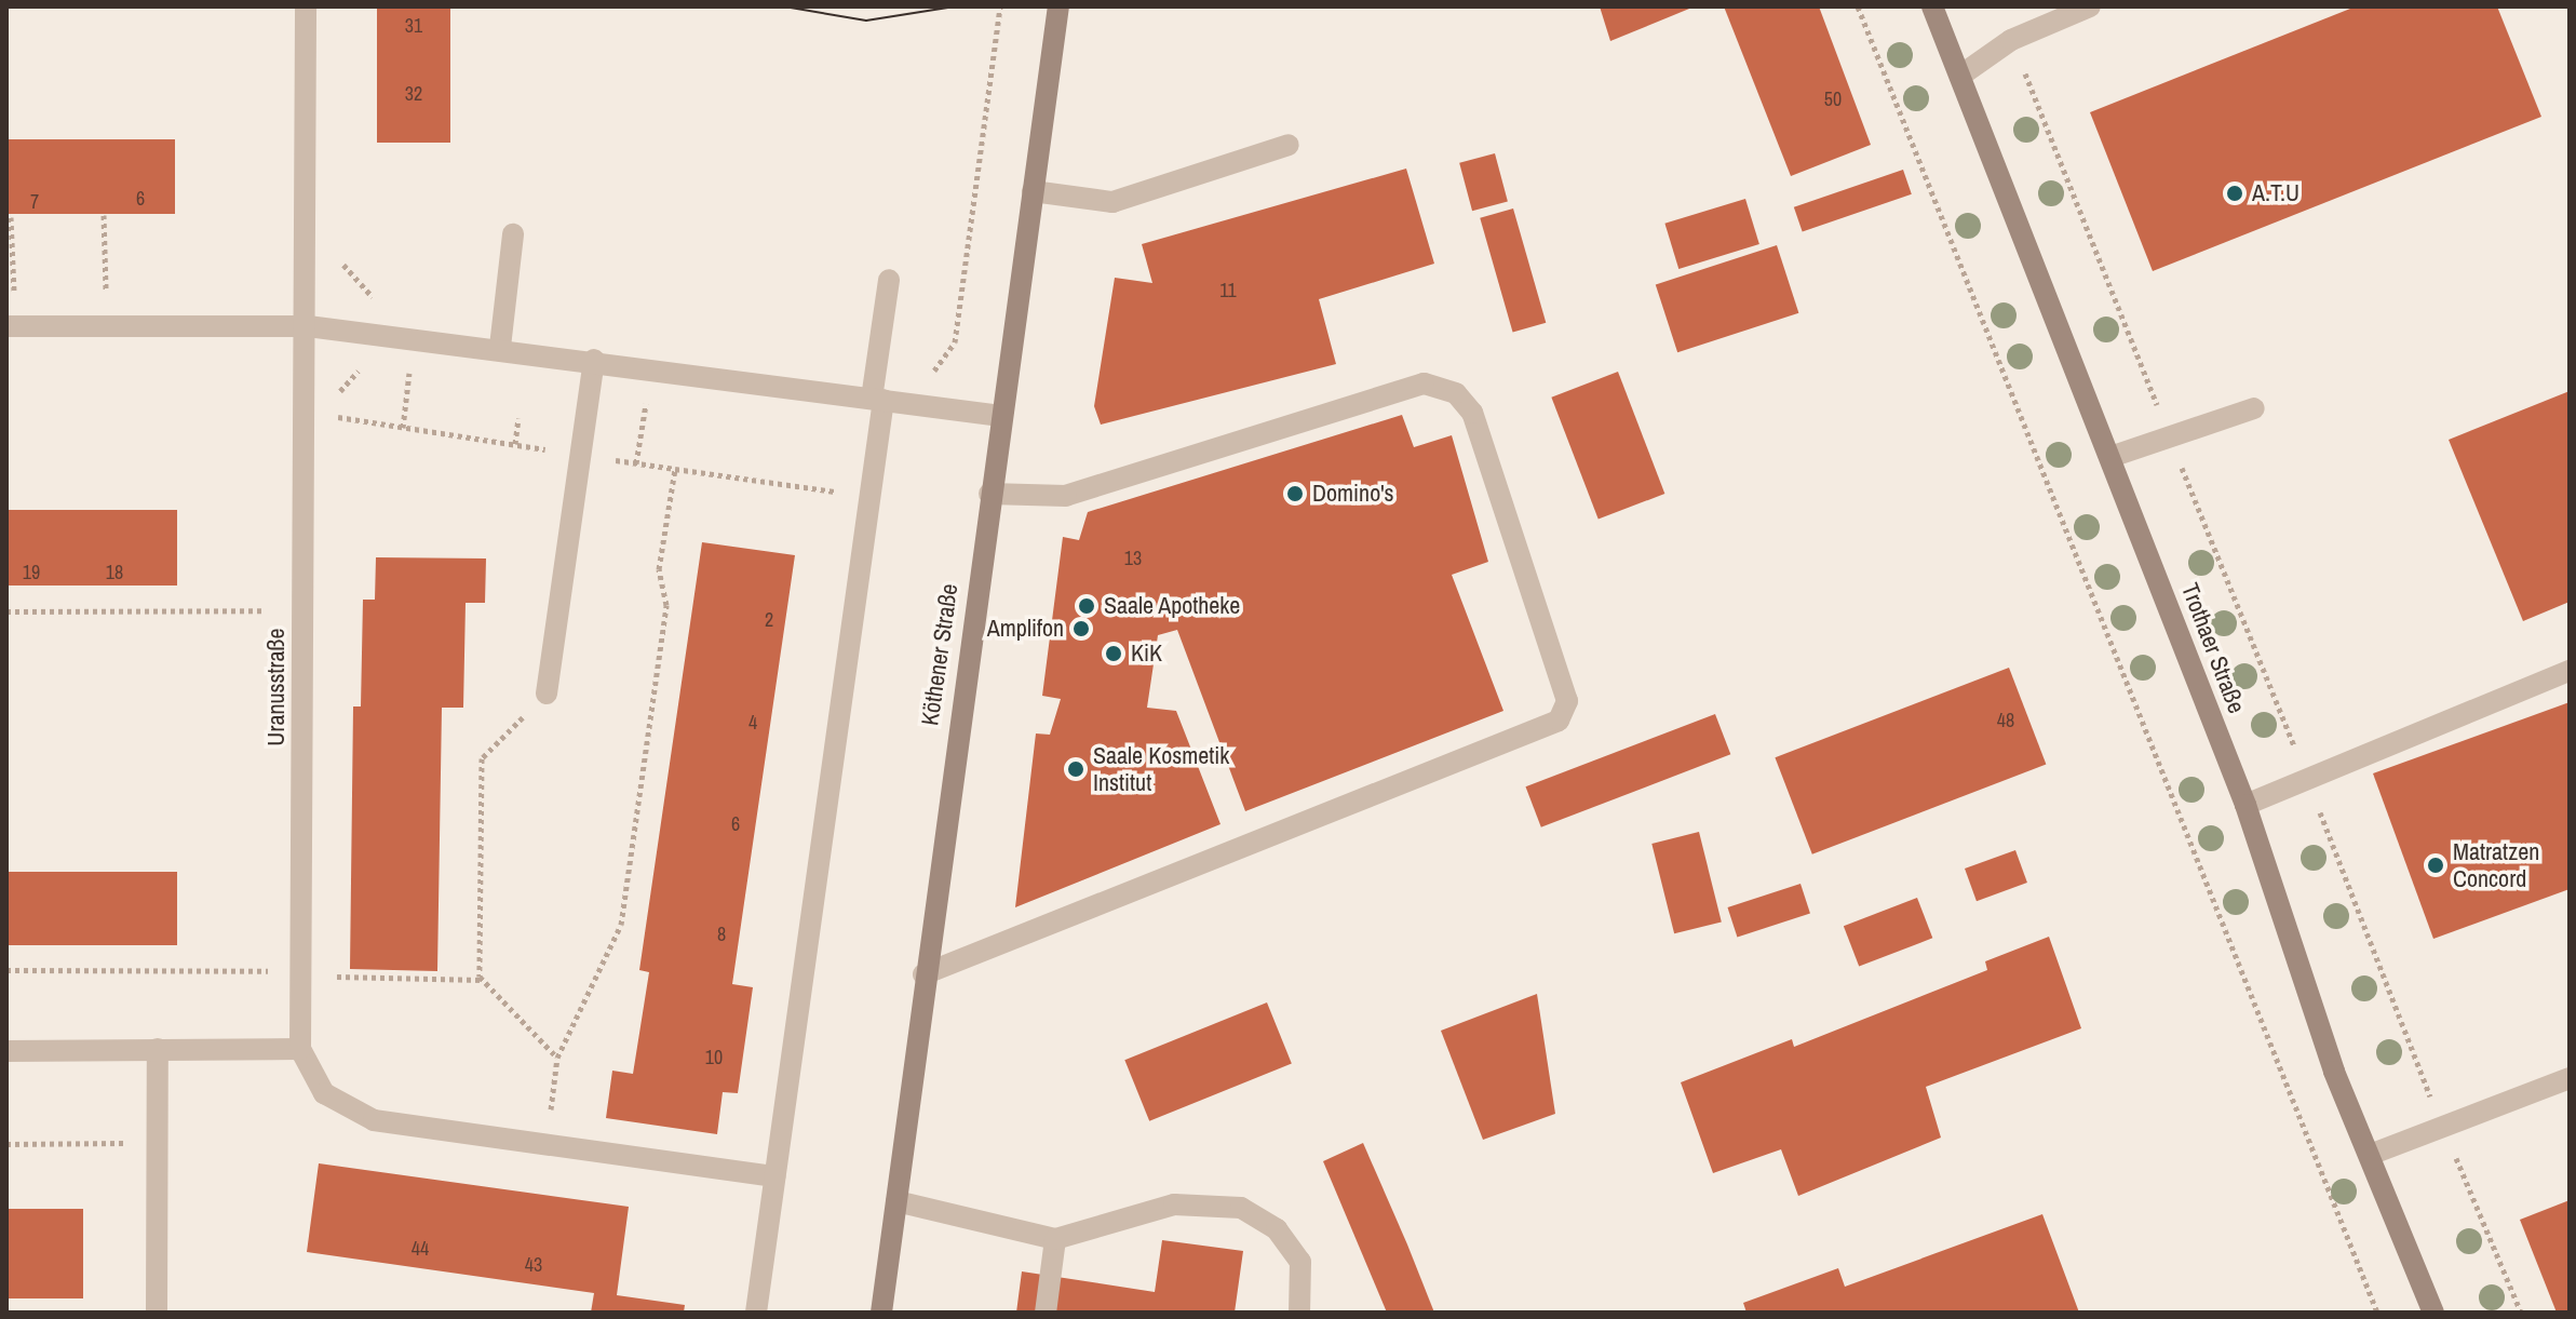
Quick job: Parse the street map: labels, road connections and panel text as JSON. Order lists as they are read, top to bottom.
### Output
{
  "streets": {
    "main road": ["Trothaer Straße", "Köthener Straße"],
    "street": ["Uranusstraße"]
  },
  "places": [
    "A.T.U",
    "Domino's",
    "Saale Apotheke",
    "Amplifon",
    "KiK",
    "Saale Kosmetik Institut",
    "Matratzen Concord"
  ],
  "house_numbers": [
    "31",
    "32",
    "50",
    "6",
    "7",
    "11",
    "13",
    "19",
    "18",
    "2",
    "48",
    "4",
    "6",
    "8",
    "10",
    "44",
    "43"
  ]
}
